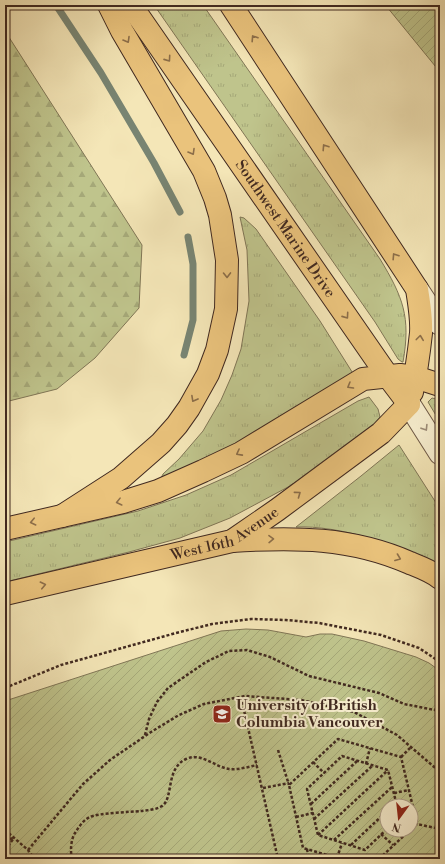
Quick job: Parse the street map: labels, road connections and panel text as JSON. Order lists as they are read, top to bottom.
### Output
{
  "streets": {
    "main road": ["Southwest Marine Drive", "West 16th Avenue"]
  },
  "crossings": [
    ["Southwest Marine Drive", "West 16th Avenue"]
  ],
  "places": {
    "school or university": ["University of British Columbia Vancouver"]
  },
  "north": "bottom"
}
